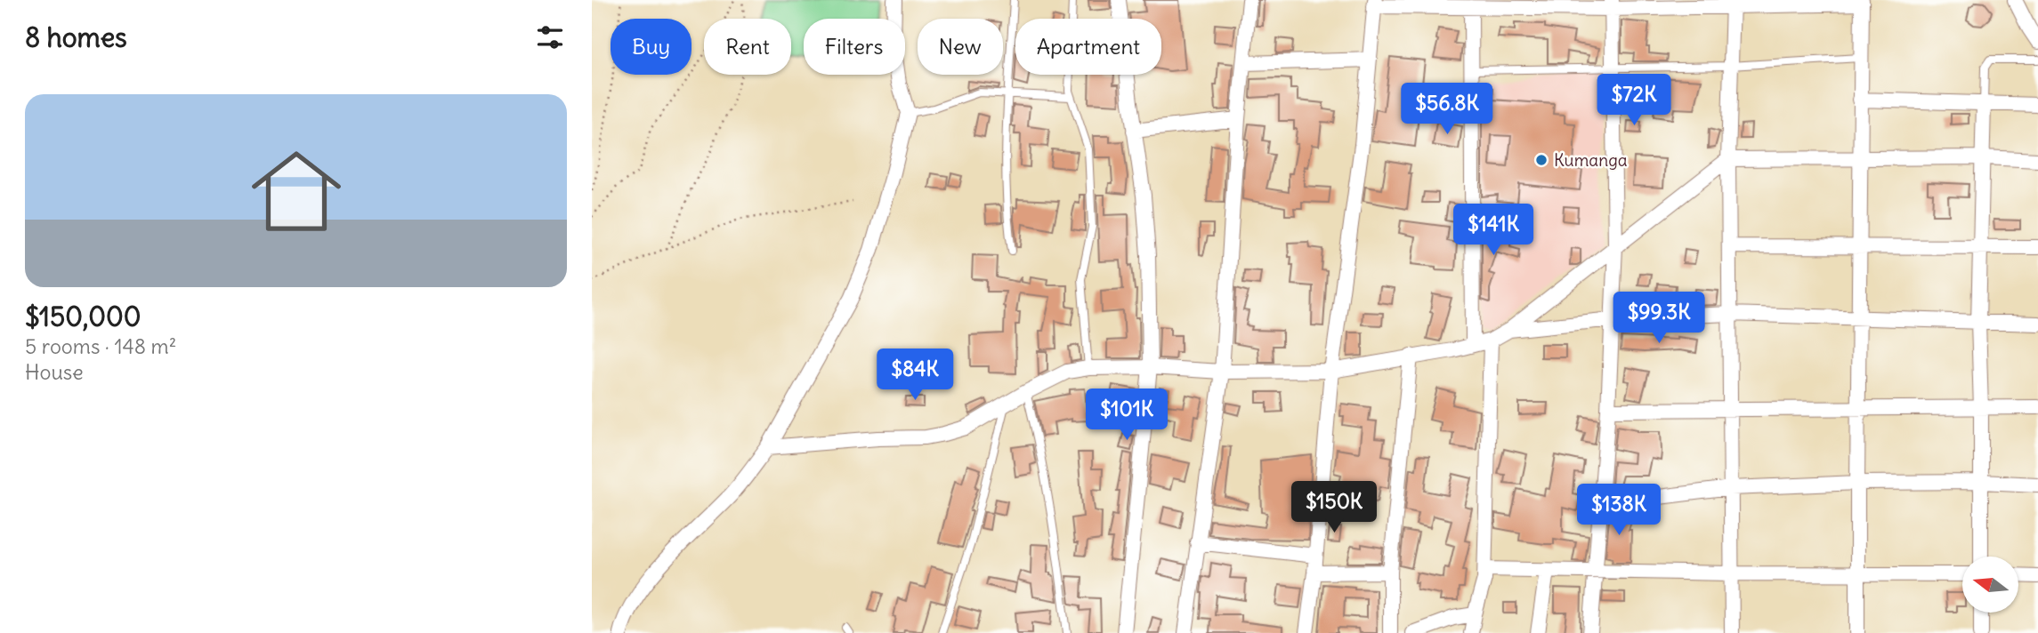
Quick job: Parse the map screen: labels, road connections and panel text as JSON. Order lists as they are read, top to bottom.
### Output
{
  "places": ["Kumanga"],
  "north": "left",
  "page": {
    "heading": "8 homes",
    "chip": [
      "Buy",
      "Rent",
      "Filters",
      "New",
      "Apartment"
    ],
    "price": [
      "$72K",
      "$56.8K",
      "$141K",
      "$99.3K",
      "$84K",
      "$101K",
      "$150K",
      "$138K"
    ],
    "list": [
      {
        "name": "$150,000",
        "note": "5 rooms · 148 m² · House"
      }
    ]
  }
}
